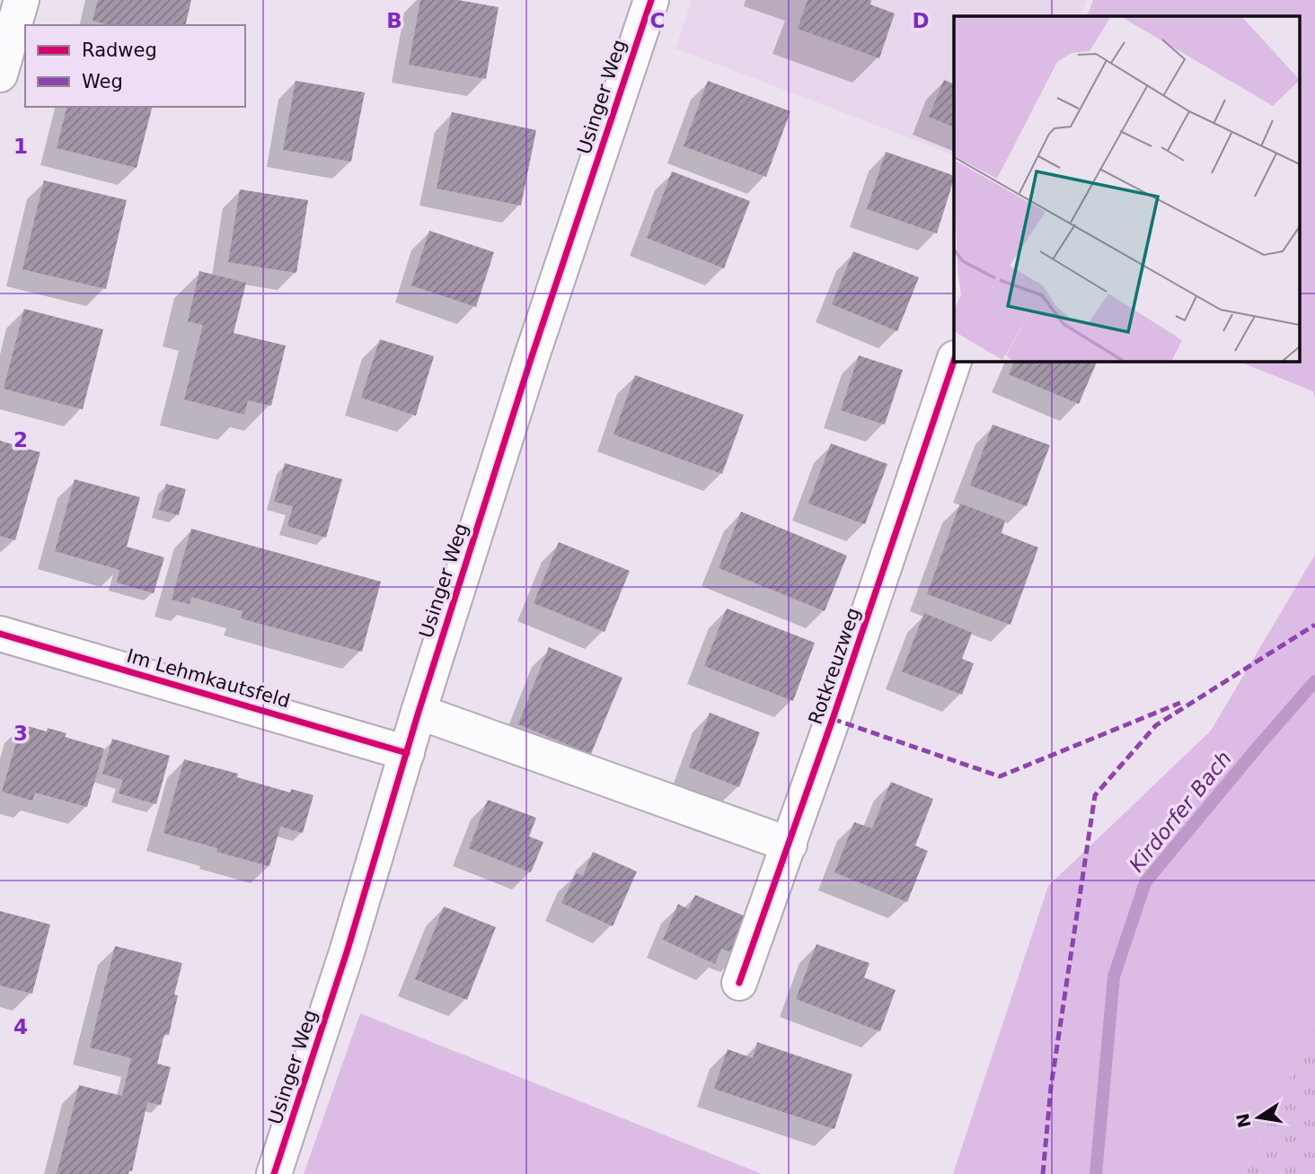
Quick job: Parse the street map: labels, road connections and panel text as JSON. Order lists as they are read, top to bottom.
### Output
{
  "streets": {
    "street": ["Usinger Weg", "Rotkreuzweg", "Im Lehmkautsfeld"]
  },
  "crossings": [
    ["Usinger Weg", "Im Lehmkautsfeld"]
  ],
  "water": ["Kirdorfer Bach"],
  "legend": ["Radweg", "Weg"],
  "north": "left",
  "grid": {
    "columns": ["B", "C", "D"],
    "rows": [
      "1",
      "2",
      "3",
      "4"
    ]
  }
}
